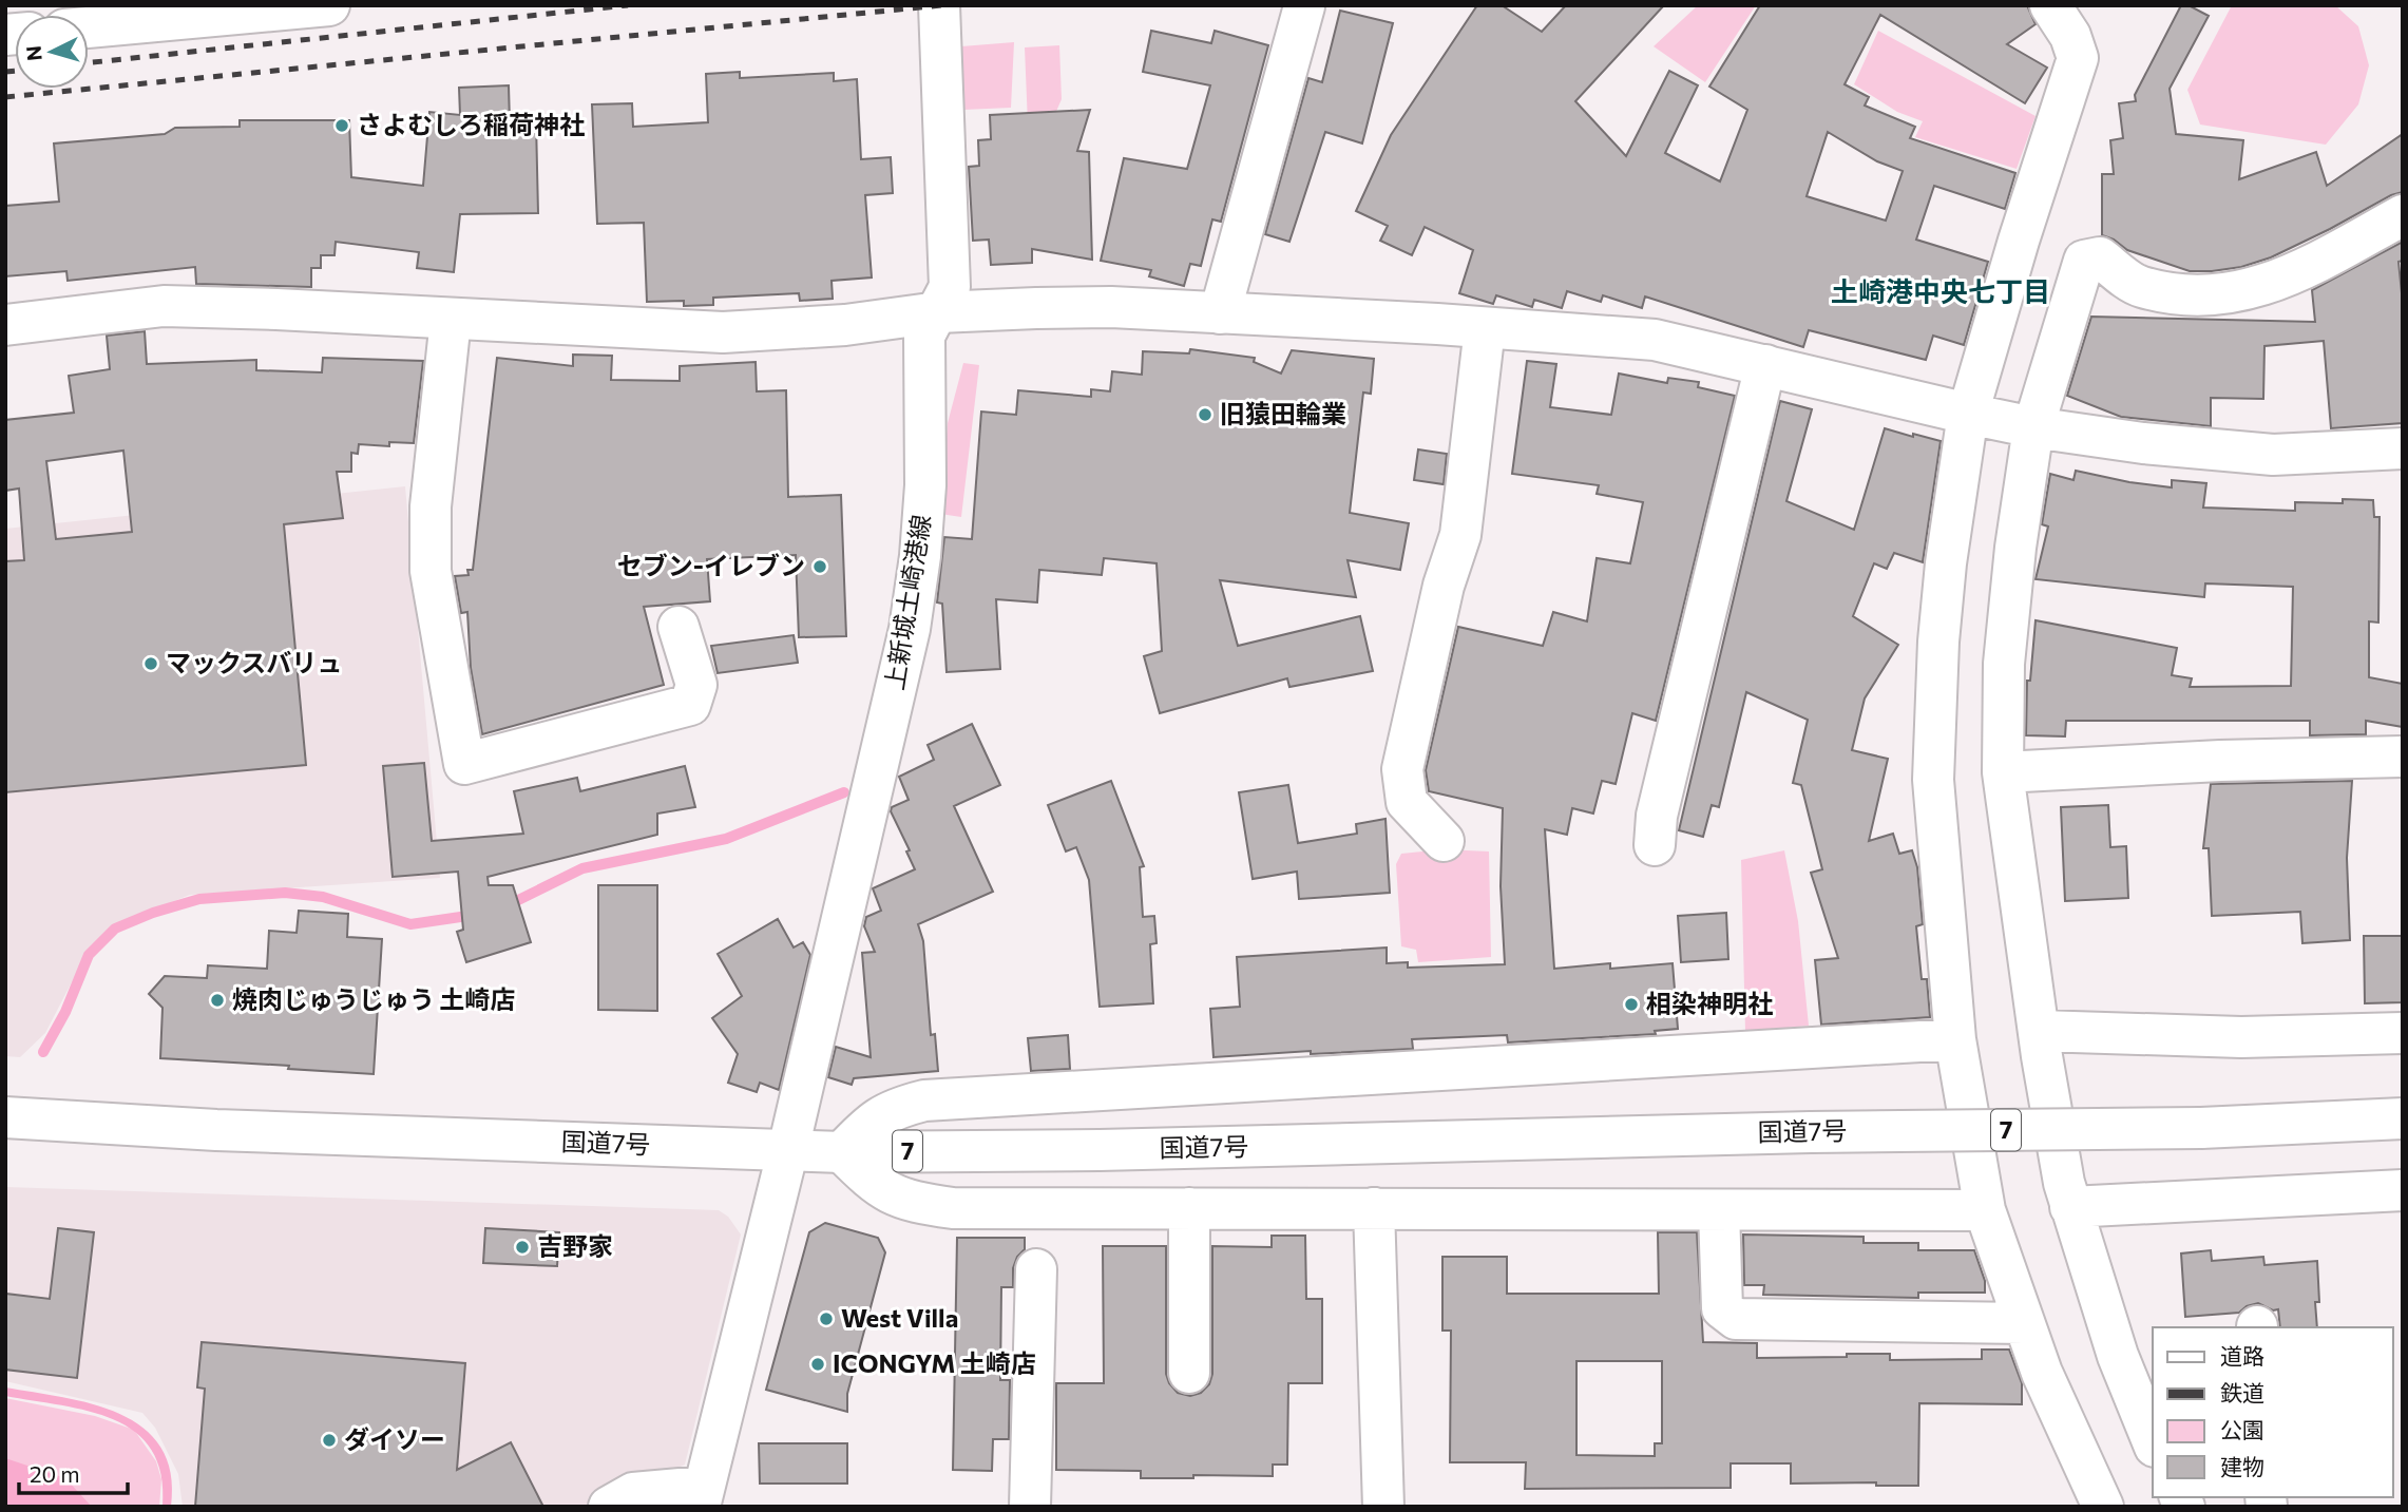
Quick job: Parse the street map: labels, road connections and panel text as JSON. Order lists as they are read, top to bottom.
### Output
{
  "streets": {
    "main road": ["上新城土崎港線", "7", "国道7号"]
  },
  "crossings": [
    ["上新城土崎港線", "国道7号"]
  ],
  "districts": ["土崎港中央七丁目"],
  "places": [
    "さよむしろ稲荷神社",
    "旧猿田輪業",
    "セブン-イレブン",
    "マックスバリュ",
    "焼肉じゅうじゅう 土崎店",
    "相染神明社",
    "吉野家",
    "West Villa",
    "ICONGYM 土崎店",
    "ダイソー"
  ],
  "legend": [
    "道路",
    "鉄道",
    "公園",
    "建物"
  ],
  "scale_bar": "20 m",
  "north": "left"
}
